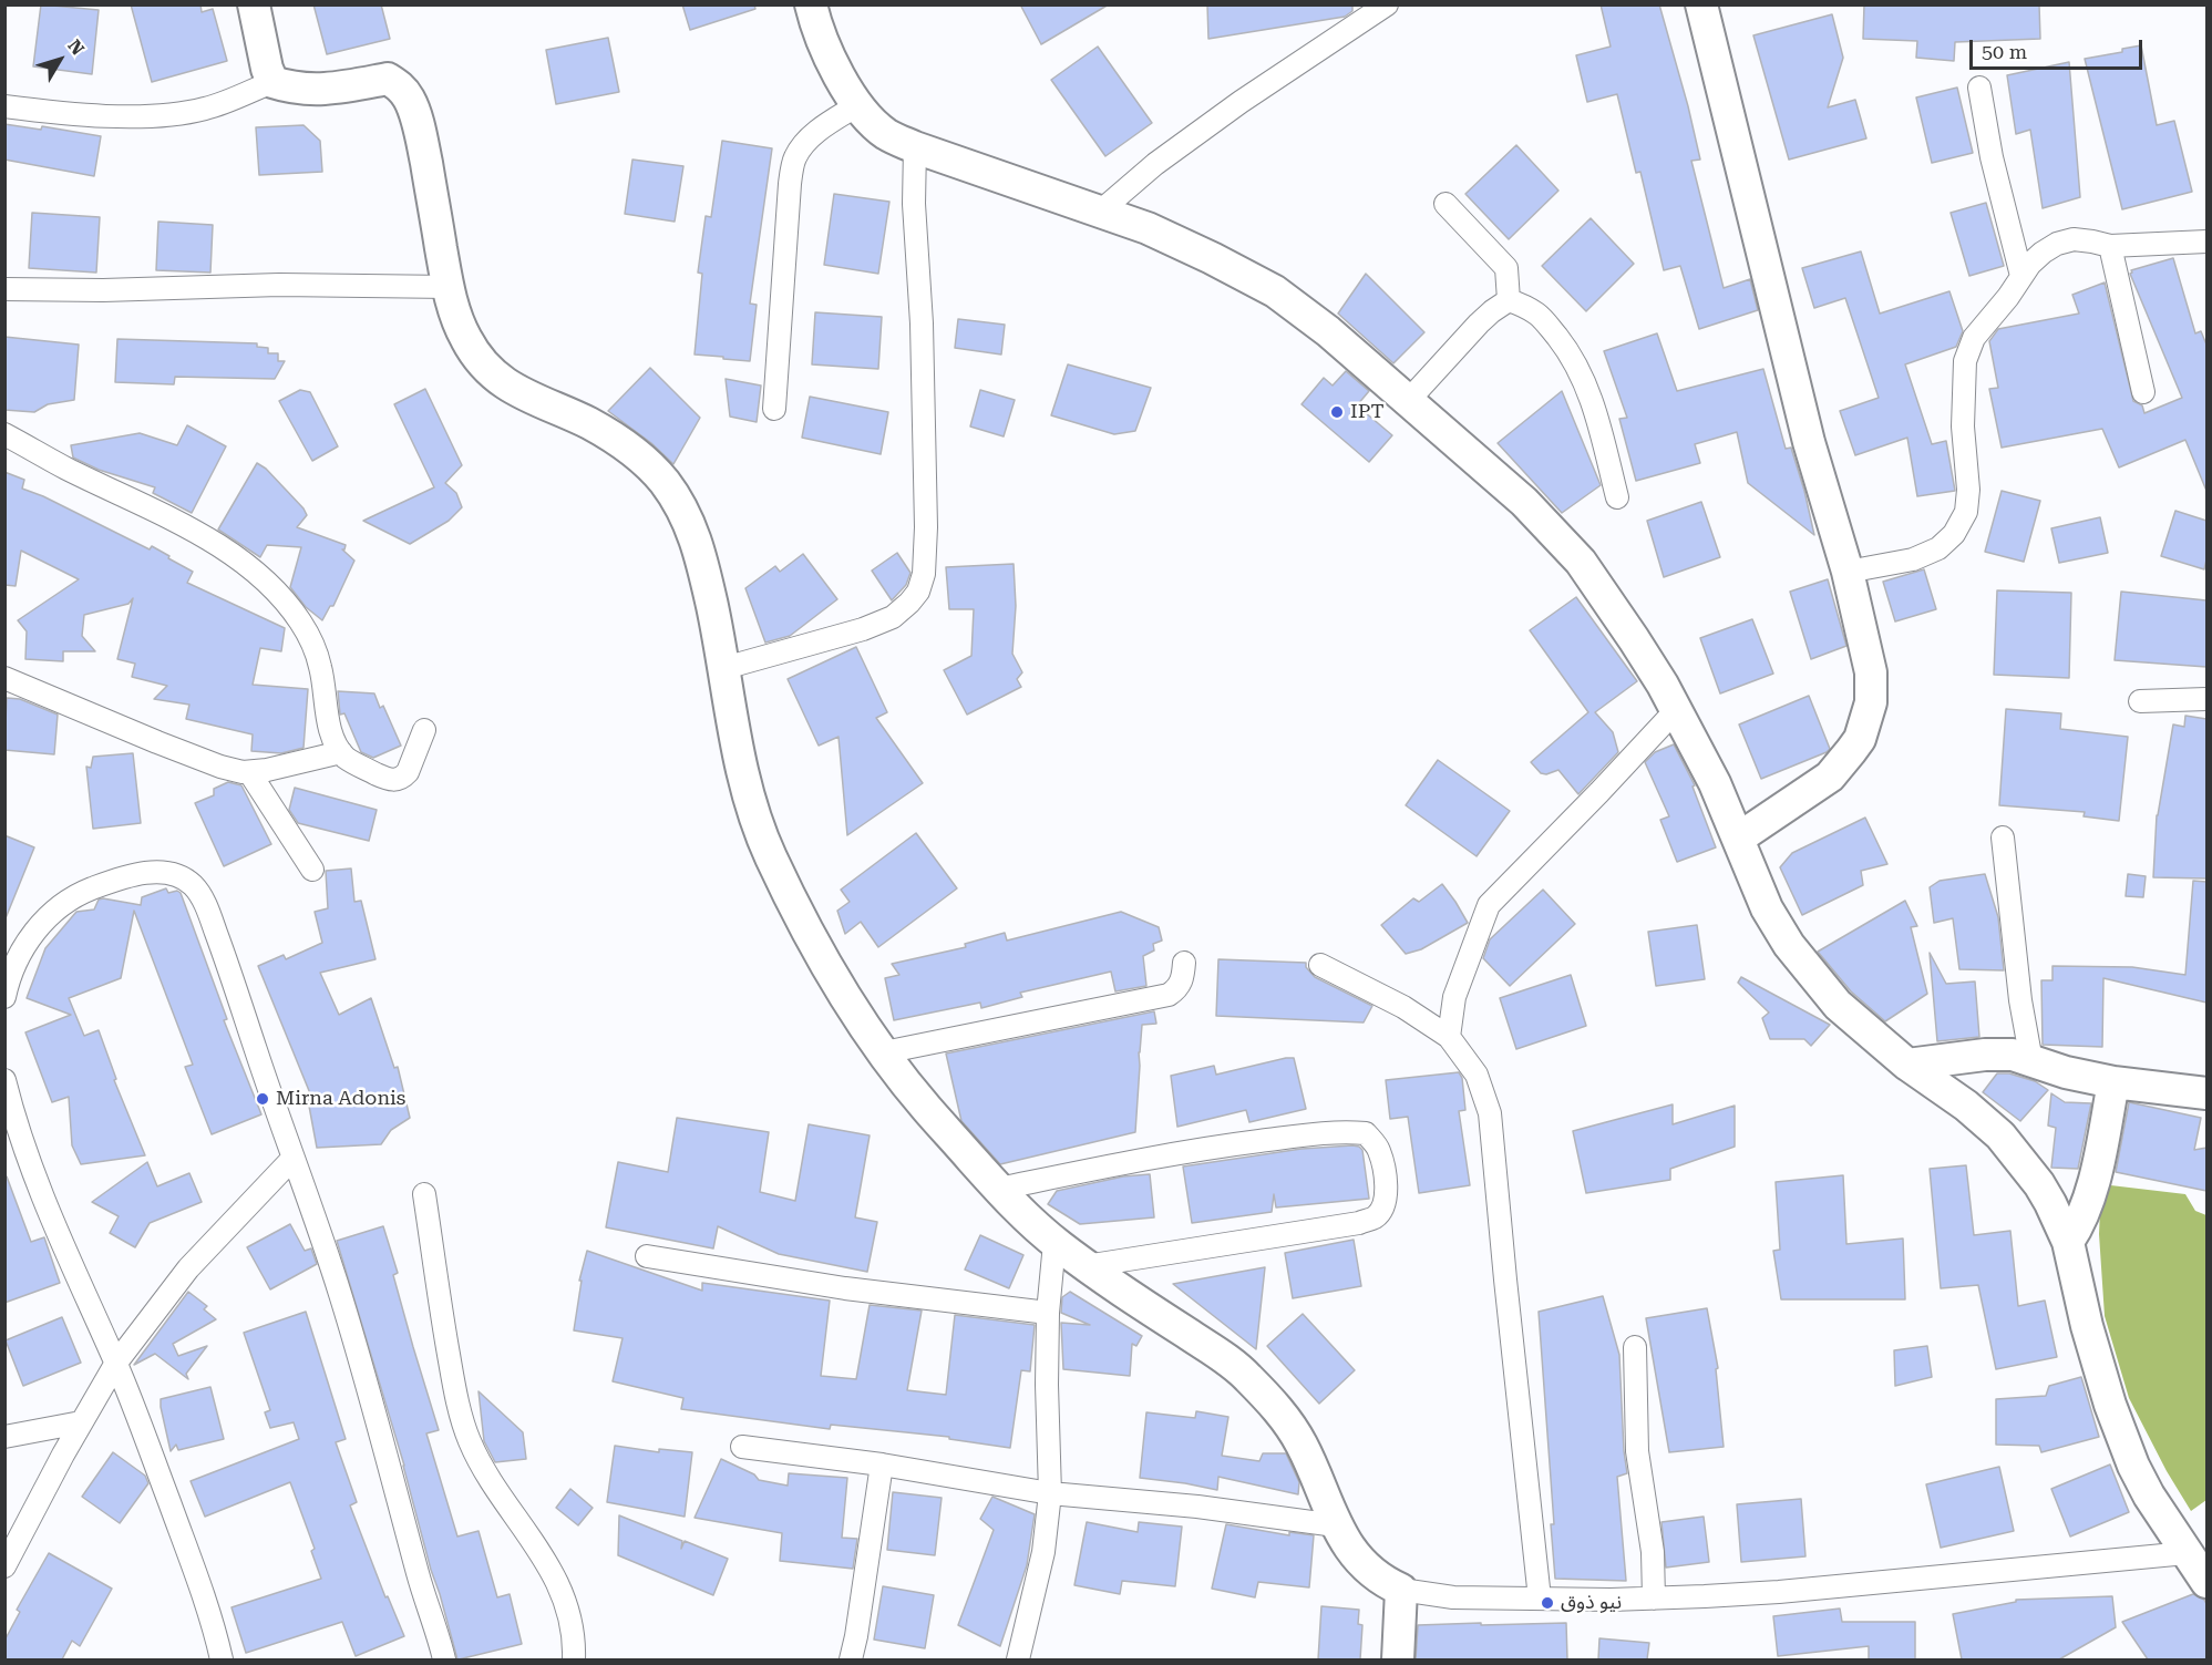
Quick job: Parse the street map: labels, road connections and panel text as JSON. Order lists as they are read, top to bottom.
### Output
{
  "places": ["IPT", "Mirna Adonis", "نيو ذوق"],
  "scale_bar": "50 m",
  "north": "top right"
}
